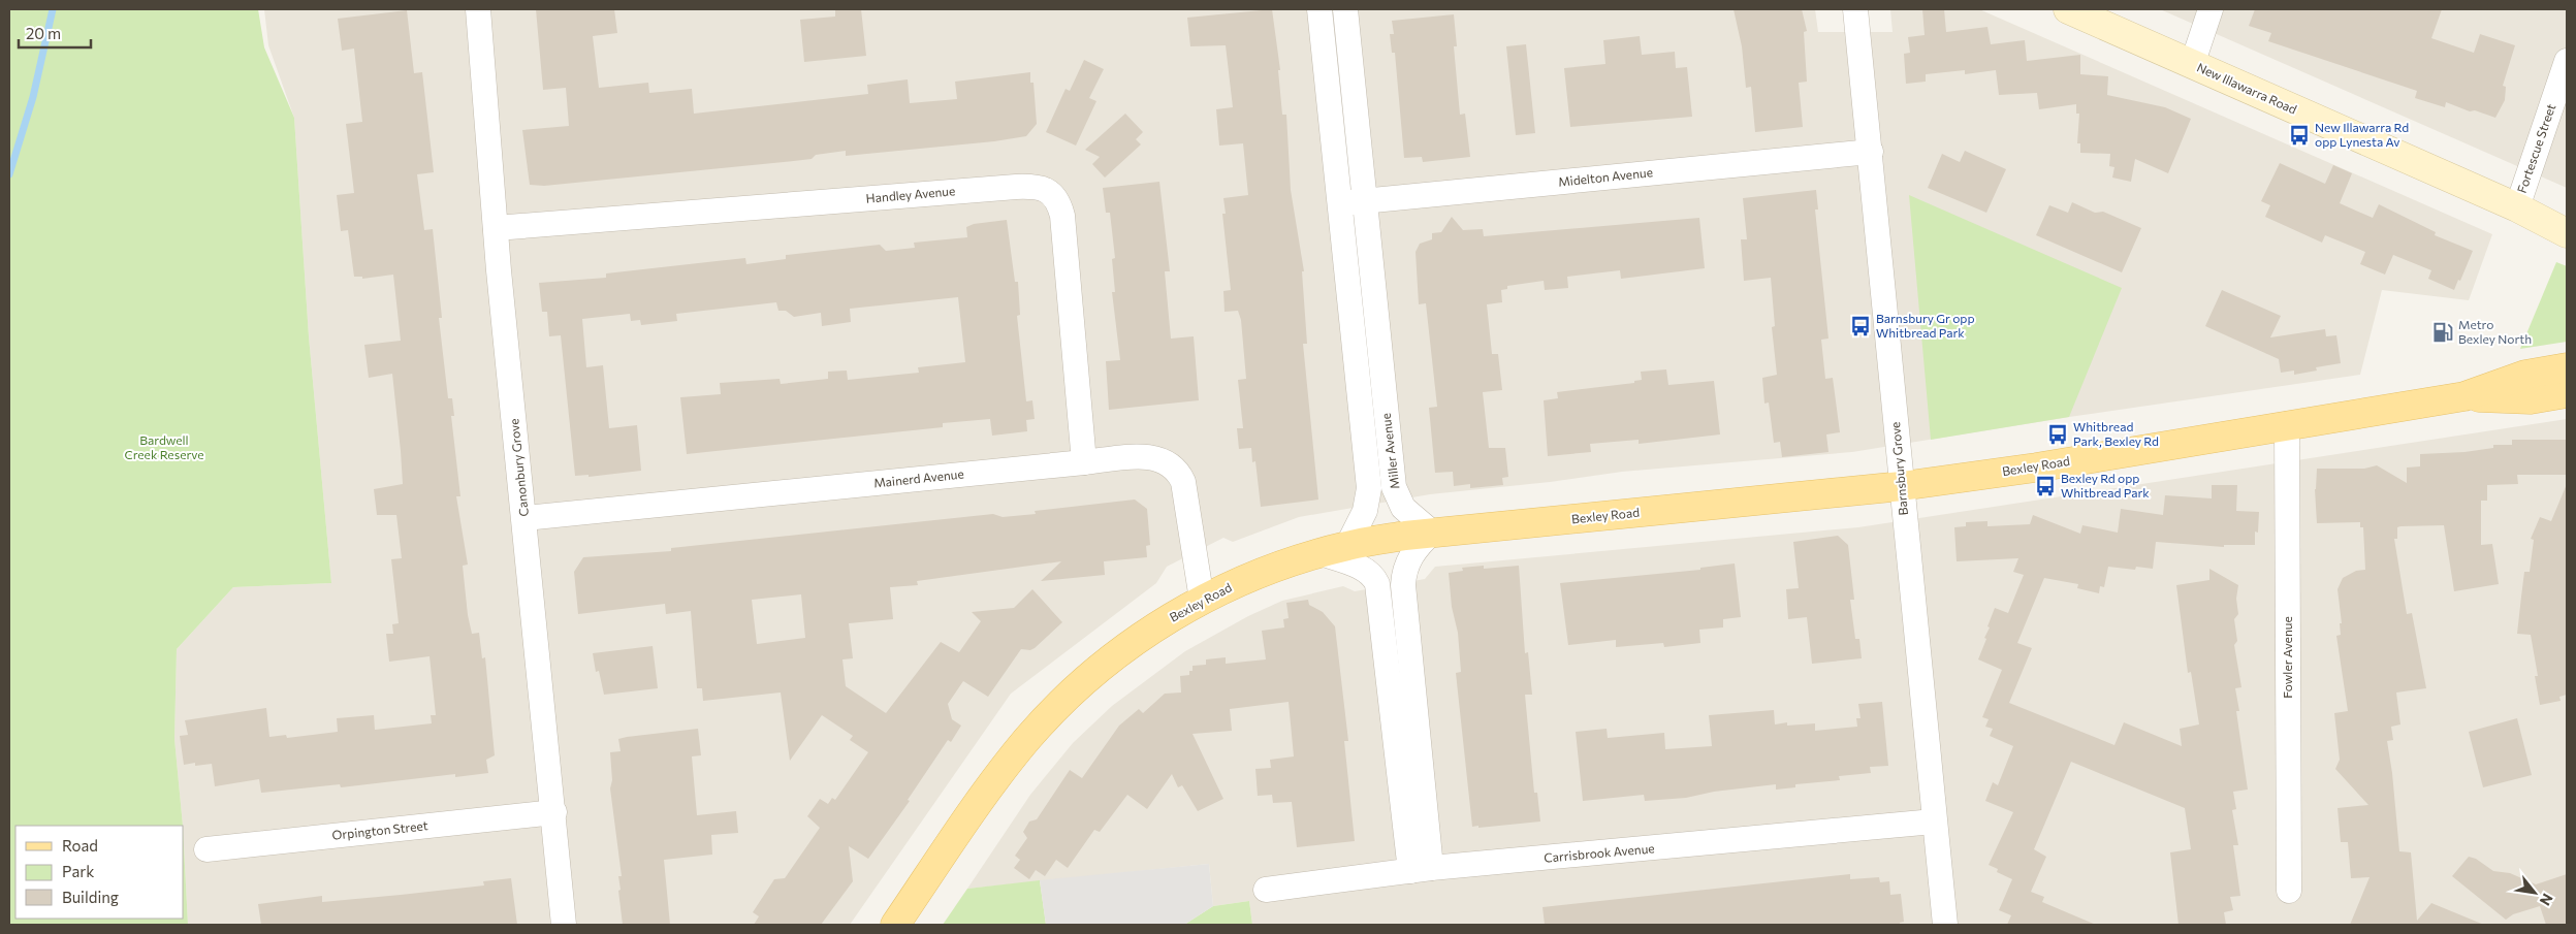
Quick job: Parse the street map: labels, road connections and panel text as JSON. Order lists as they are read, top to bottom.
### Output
{
  "streets": {
    "main road": ["New Illawarra Road", "Bexley Road"],
    "street": [
      "Fortescue Street",
      "Midelton Avenue",
      "Handley Avenue",
      "Miller Avenue",
      "Canonbury Grove",
      "Barnsbury Grove",
      "Mainerd Avenue",
      "Fowler Avenue",
      "Orpington Street",
      "Carrisbrook Avenue"
    ]
  },
  "crossings": [
    ["New Illawarra Road", "Fortescue Street"],
    ["Midelton Avenue", "Miller Avenue"],
    ["Midelton Avenue", "Barnsbury Grove"],
    ["Handley Avenue", "Canonbury Grove"],
    ["Handley Avenue", "Mainerd Avenue"],
    ["Miller Avenue", "Bexley Road"],
    ["Bexley Road", "Barnsbury Grove"],
    ["Bexley Road", "Mainerd Avenue"],
    ["Bexley Road", "Fowler Avenue"],
    ["Canonbury Grove", "Mainerd Avenue"],
    ["Canonbury Grove", "Orpington Street"],
    ["Barnsbury Grove", "Carrisbrook Avenue"]
  ],
  "parks": ["Bardwell Creek Reserve"],
  "places": {
    "bus stop": [
      "New Illawarra Rd opp Lynesta Av",
      "Barnsbury Gr opp Whitbread Park",
      "Whitbread Park, Bexley Rd",
      "Bexley Rd opp Whitbread Park"
    ],
    "fuel station": ["Metro Bexley North"]
  },
  "legend": ["Road", "Park", "Building"],
  "scale_bar": "20 m",
  "north": "bottom right"
}
